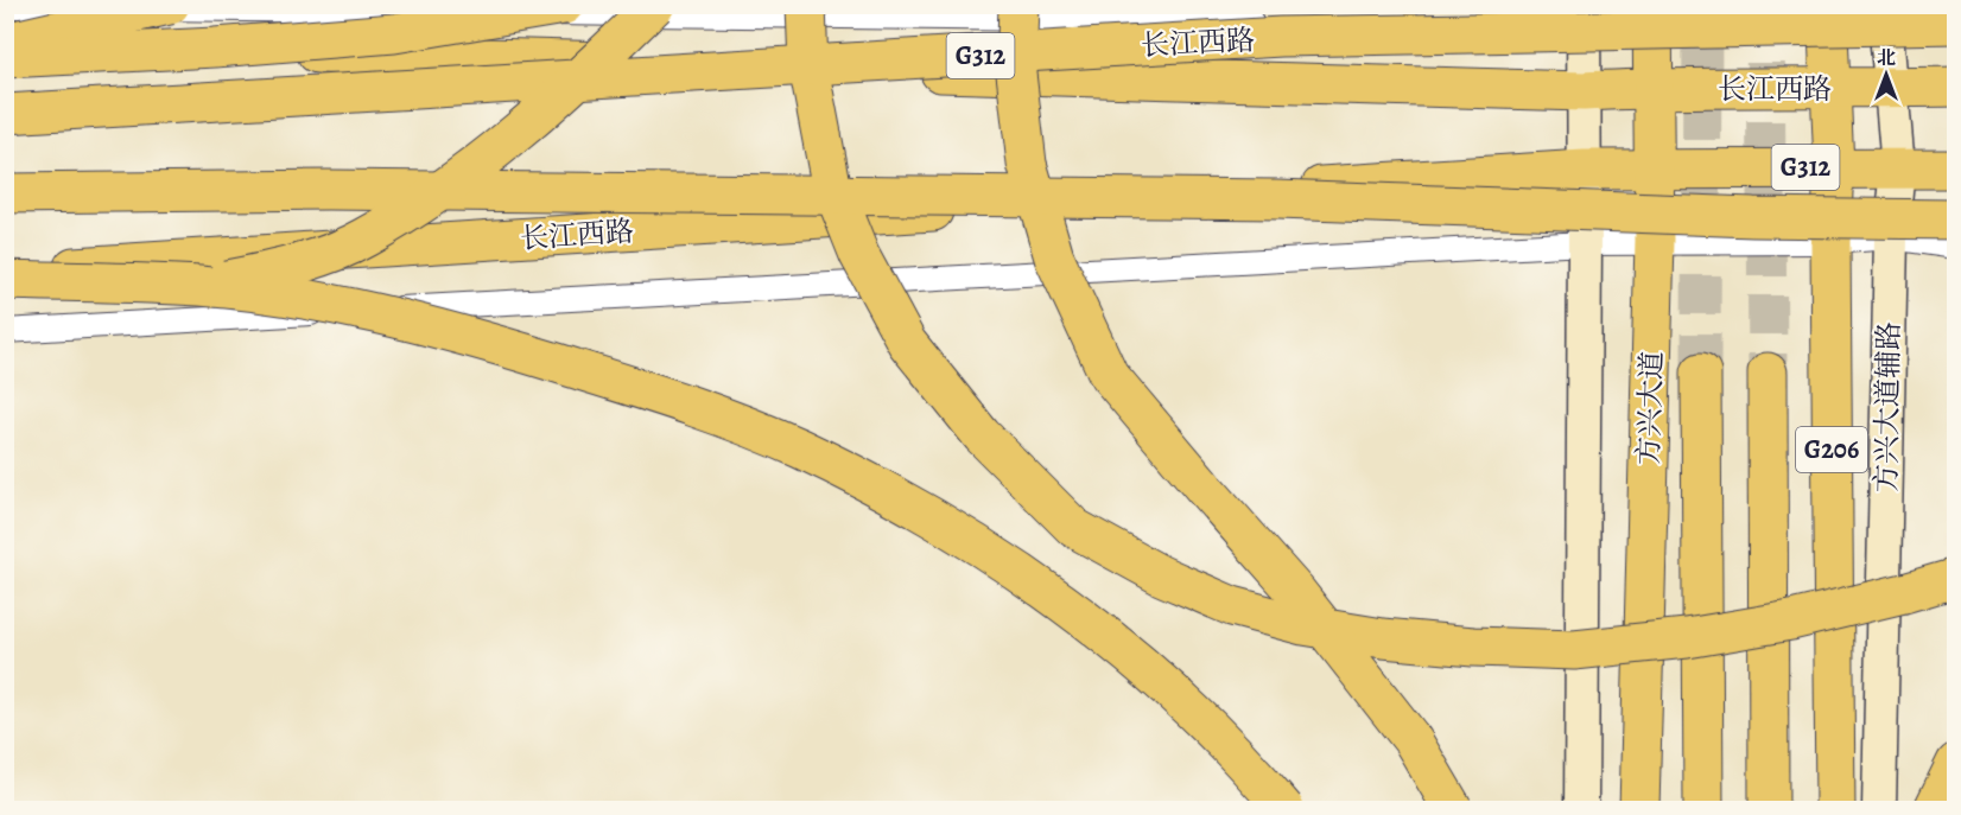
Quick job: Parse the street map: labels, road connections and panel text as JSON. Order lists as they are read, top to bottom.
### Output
{
  "streets": {
    "highway": [
      "长江西路",
      "G312",
      "方兴大道",
      "G206"
    ],
    "street": ["方兴大道辅路"]
  },
  "crossings": [
    ["长江西路", "方兴大道辅路"],
    ["长江西路", "方兴大道"],
    ["长江西路", "G206"]
  ],
  "north": "top"
}
